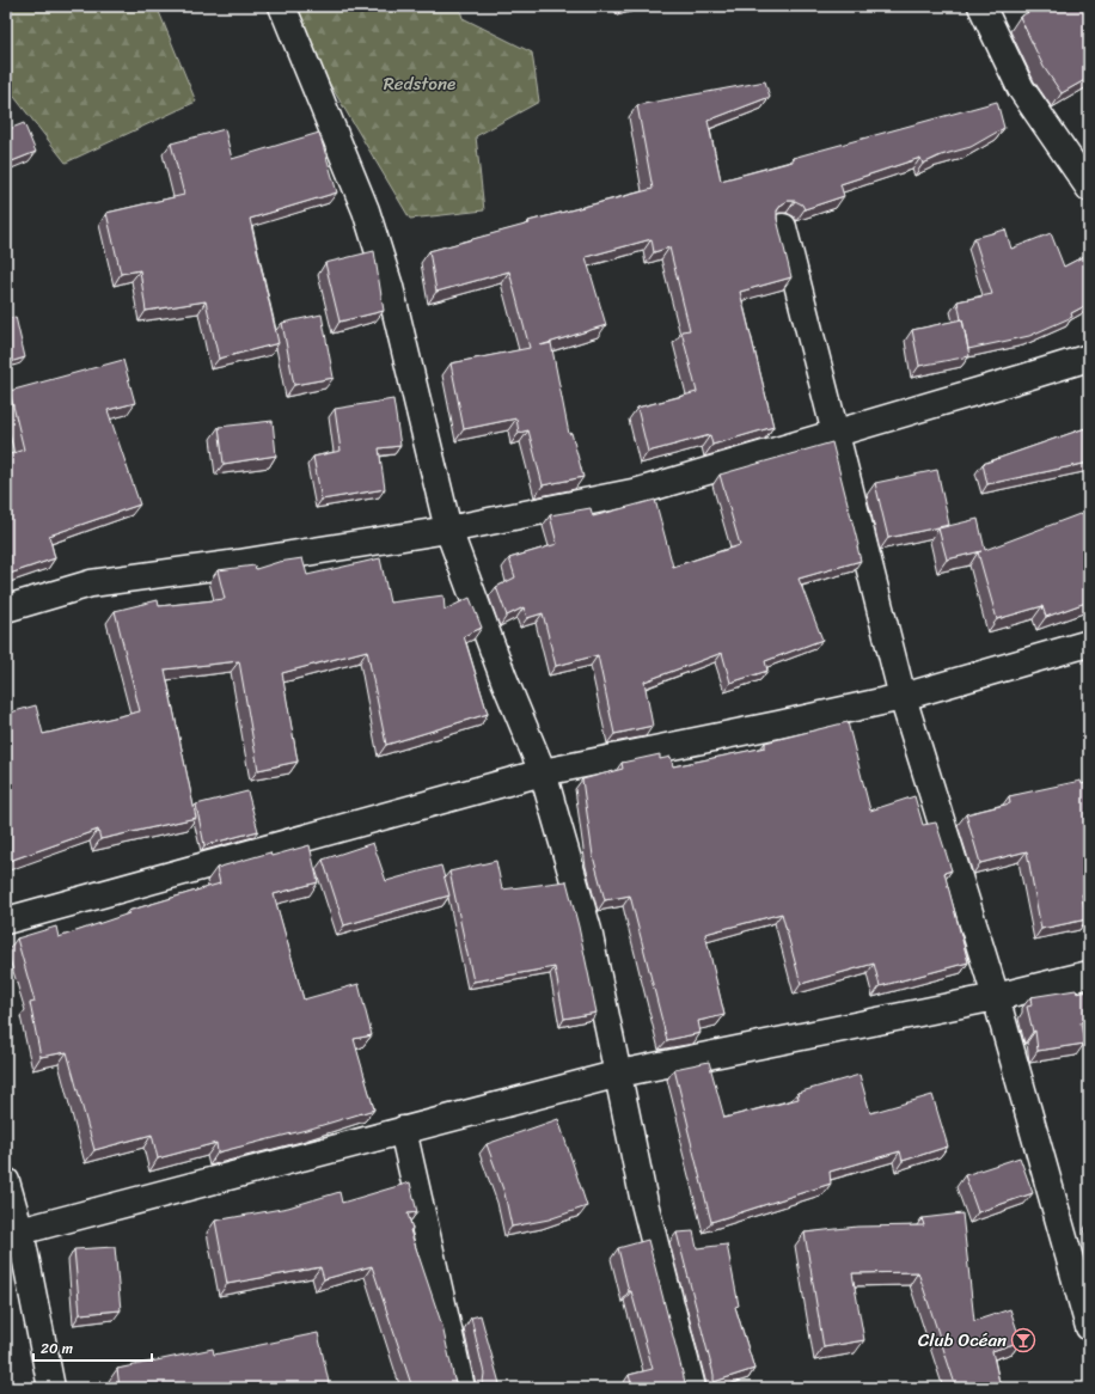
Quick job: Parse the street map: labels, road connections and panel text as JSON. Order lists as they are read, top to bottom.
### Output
{
  "parks": ["Redstone"],
  "places": {
    "bar": ["Club Océan"]
  },
  "scale_bar": "20 m"
}
